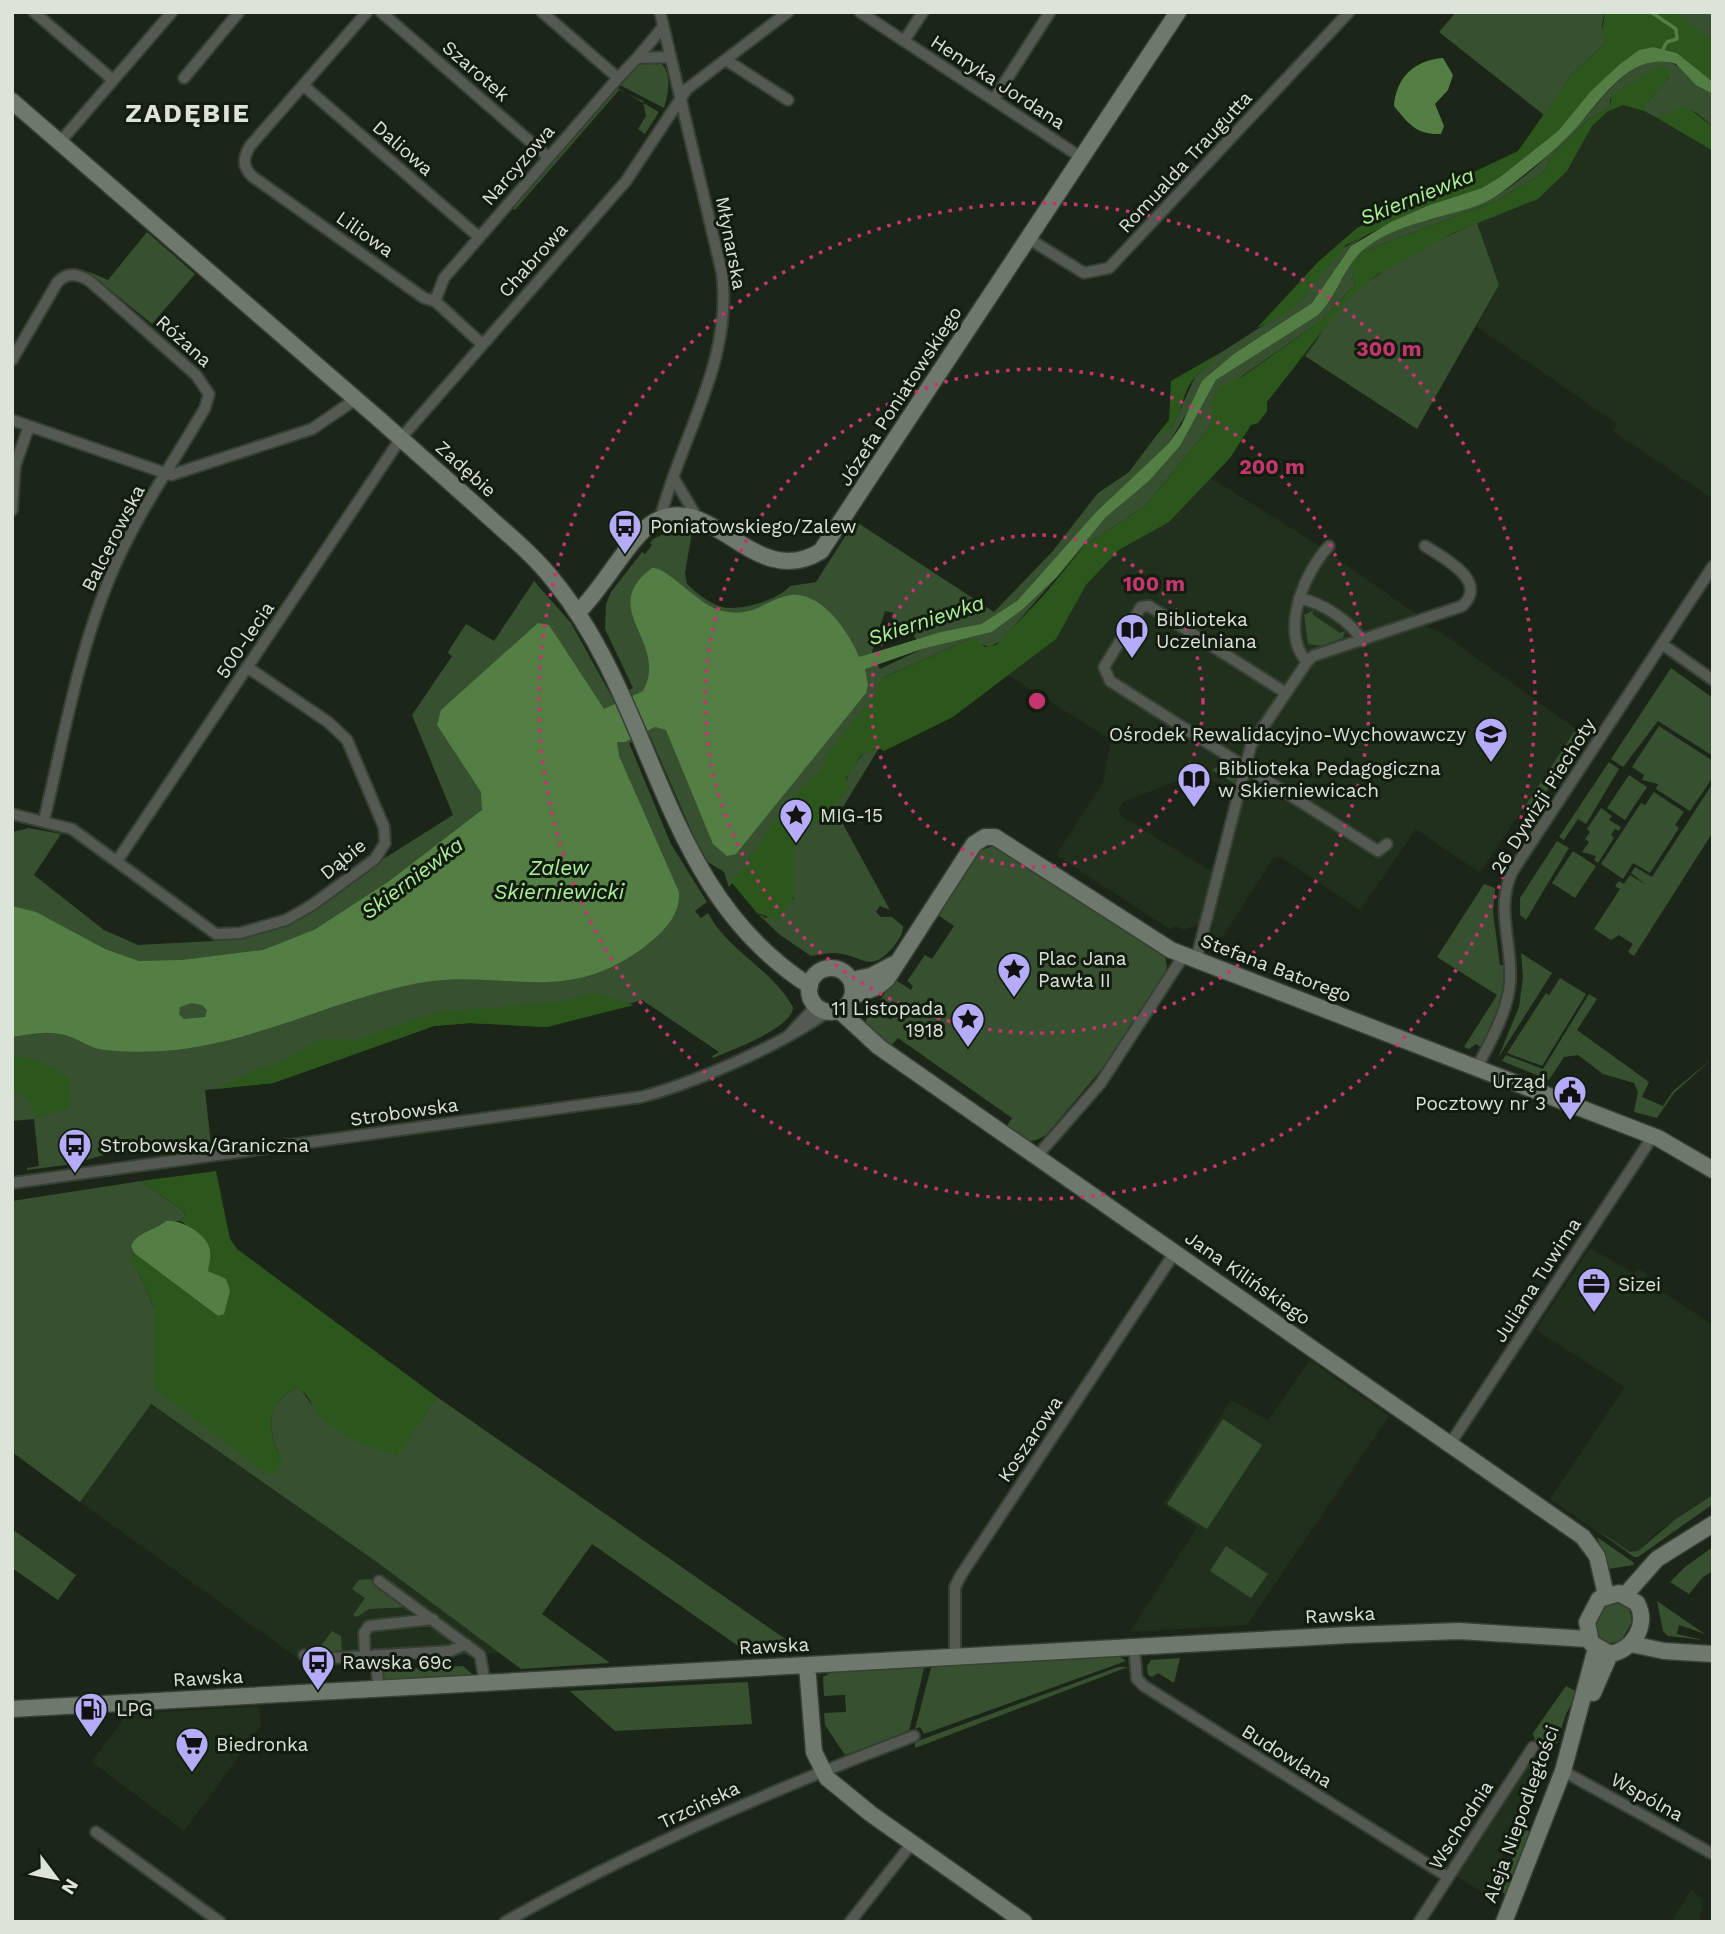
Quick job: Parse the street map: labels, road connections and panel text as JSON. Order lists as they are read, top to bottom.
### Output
{
  "streets": {
    "street": [
      "Szarotek",
      "Henryka Jordana",
      "Daliowa",
      "Romualda Traugutta",
      "Narcyzowa",
      "Liliowa",
      "Młynarska",
      "Chabrowa",
      "Różana",
      "Józefa Poniatowskiego",
      "Zadębie",
      "Balcerowska",
      "500-lecia",
      "26 Dywizji Piechoty",
      "Dąbie",
      "Stefana Batorego",
      "Strobowska",
      "Jana Kilińskiego",
      "Juliana Tuwima",
      "Koszarowa",
      "Rawska",
      "Budowlana",
      "Wspólna",
      "Trzcińska",
      "Aleja Niepodległości",
      "Wschodnia"
    ]
  },
  "crossings": [
    ["Szarotek", "Narcyzowa"],
    ["Henryka Jordana", "Józefa Poniatowskiego"],
    ["Daliowa", "Narcyzowa"],
    ["Daliowa", "Liliowa"],
    ["Romualda Traugutta", "Józefa Poniatowskiego"],
    ["Narcyzowa", "Liliowa"],
    ["Narcyzowa", "Młynarska"],
    ["Liliowa", "Chabrowa"],
    ["Młynarska", "Chabrowa"],
    ["Młynarska", "Józefa Poniatowskiego"],
    ["Chabrowa", "Zadębie"],
    ["Chabrowa", "500-lecia"],
    ["Różana", "Balcerowska"],
    ["Zadębie", "Balcerowska"],
    ["Zadębie", "500-lecia"],
    ["Zadębie", "Stefana Batorego"],
    ["Zadębie", "Strobowska"],
    ["Zadębie", "Jana Kilińskiego"],
    ["Balcerowska", "Dąbie"],
    ["500-lecia", "Dąbie"],
    ["26 Dywizji Piechoty", "Stefana Batorego"],
    ["Stefana Batorego", "Strobowska"],
    ["Stefana Batorego", "Jana Kilińskiego"],
    ["Stefana Batorego", "Juliana Tuwima"],
    ["Strobowska", "Jana Kilińskiego"],
    ["Jana Kilińskiego", "Juliana Tuwima"],
    ["Jana Kilińskiego", "Koszarowa"],
    ["Jana Kilińskiego", "Rawska"],
    ["Jana Kilińskiego", "Aleja Niepodległości"],
    ["Koszarowa", "Rawska"],
    ["Rawska", "Budowlana"],
    ["Rawska", "Aleja Niepodległości"],
    ["Budowlana", "Wschodnia"],
    ["Wspólna", "Aleja Niepodległości"]
  ],
  "districts": ["ZADĘBIE"],
  "water": ["Skierniewka", "Zalew Skierniewicki"],
  "places": {
    "bus stop": ["Poniatowskiego/Zalew", "Strobowska/Graniczna", "Rawska 69c"],
    "library": ["Biblioteka Uczelniana", "Biblioteka Pedagogiczna w Skierniewicach"],
    "school or university": ["Ośrodek Rewalidacyjno-Wychowawczy"],
    "place": ["MIG-15", "Plac Jana Pawła II", "11 Listopada 1918"],
    "public building": ["Urząd Pocztowy nr 3"],
    "office": ["Sizei"],
    "fuel station": ["LPG"],
    "supermarket": ["Biedronka"]
  },
  "north": "bottom right",
  "rings": ["300 m", "200 m", "100 m"]
}
